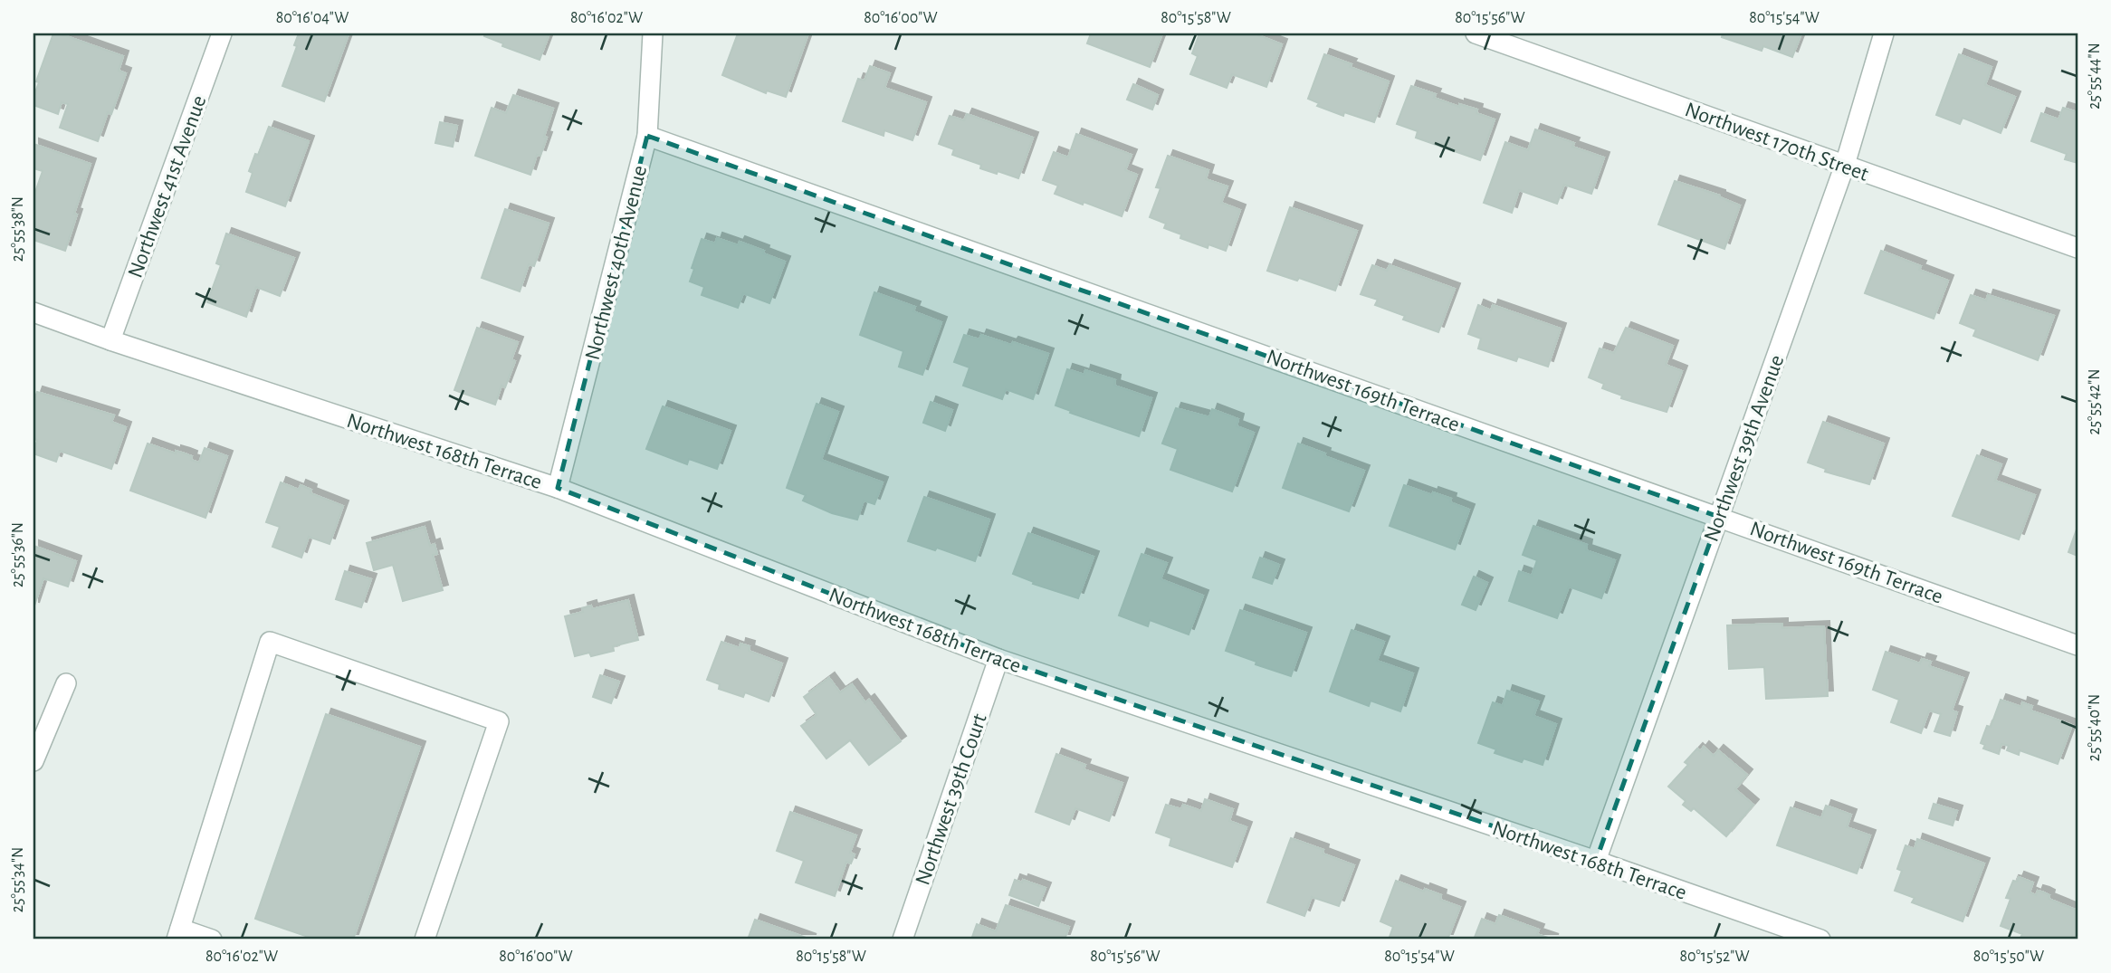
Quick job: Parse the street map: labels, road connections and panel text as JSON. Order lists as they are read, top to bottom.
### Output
{
  "streets": {
    "street": [
      "Northwest 170th Street",
      "Northwest 41st Avenue",
      "Northwest 40th Avenue",
      "Northwest 169th Terrace",
      "Northwest 39th Avenue",
      "Northwest 168th Terrace",
      "Northwest 39th Court"
    ]
  },
  "crossings": [
    ["Northwest 170th Street", "Northwest 39th Avenue"],
    ["Northwest 41st Avenue", "Northwest 168th Terrace"],
    ["Northwest 40th Avenue", "Northwest 169th Terrace"],
    ["Northwest 40th Avenue", "Northwest 168th Terrace"],
    ["Northwest 169th Terrace", "Northwest 39th Avenue"],
    ["Northwest 39th Avenue", "Northwest 168th Terrace"],
    ["Northwest 168th Terrace", "Northwest 39th Court"]
  ],
  "coordinates": [
    "80°16'04\"W",
    "80°16'02\"W",
    "80°16'00\"W",
    "80°15'58\"W",
    "80°15'56\"W",
    "80°15'54\"W",
    "25°55'44\"N",
    "25°55'38\"N",
    "25°55'42\"N",
    "25°55'36\"N",
    "25°55'40\"N",
    "25°55'34\"N",
    "80°15'52\"W",
    "80°15'50\"W"
  ]
}
